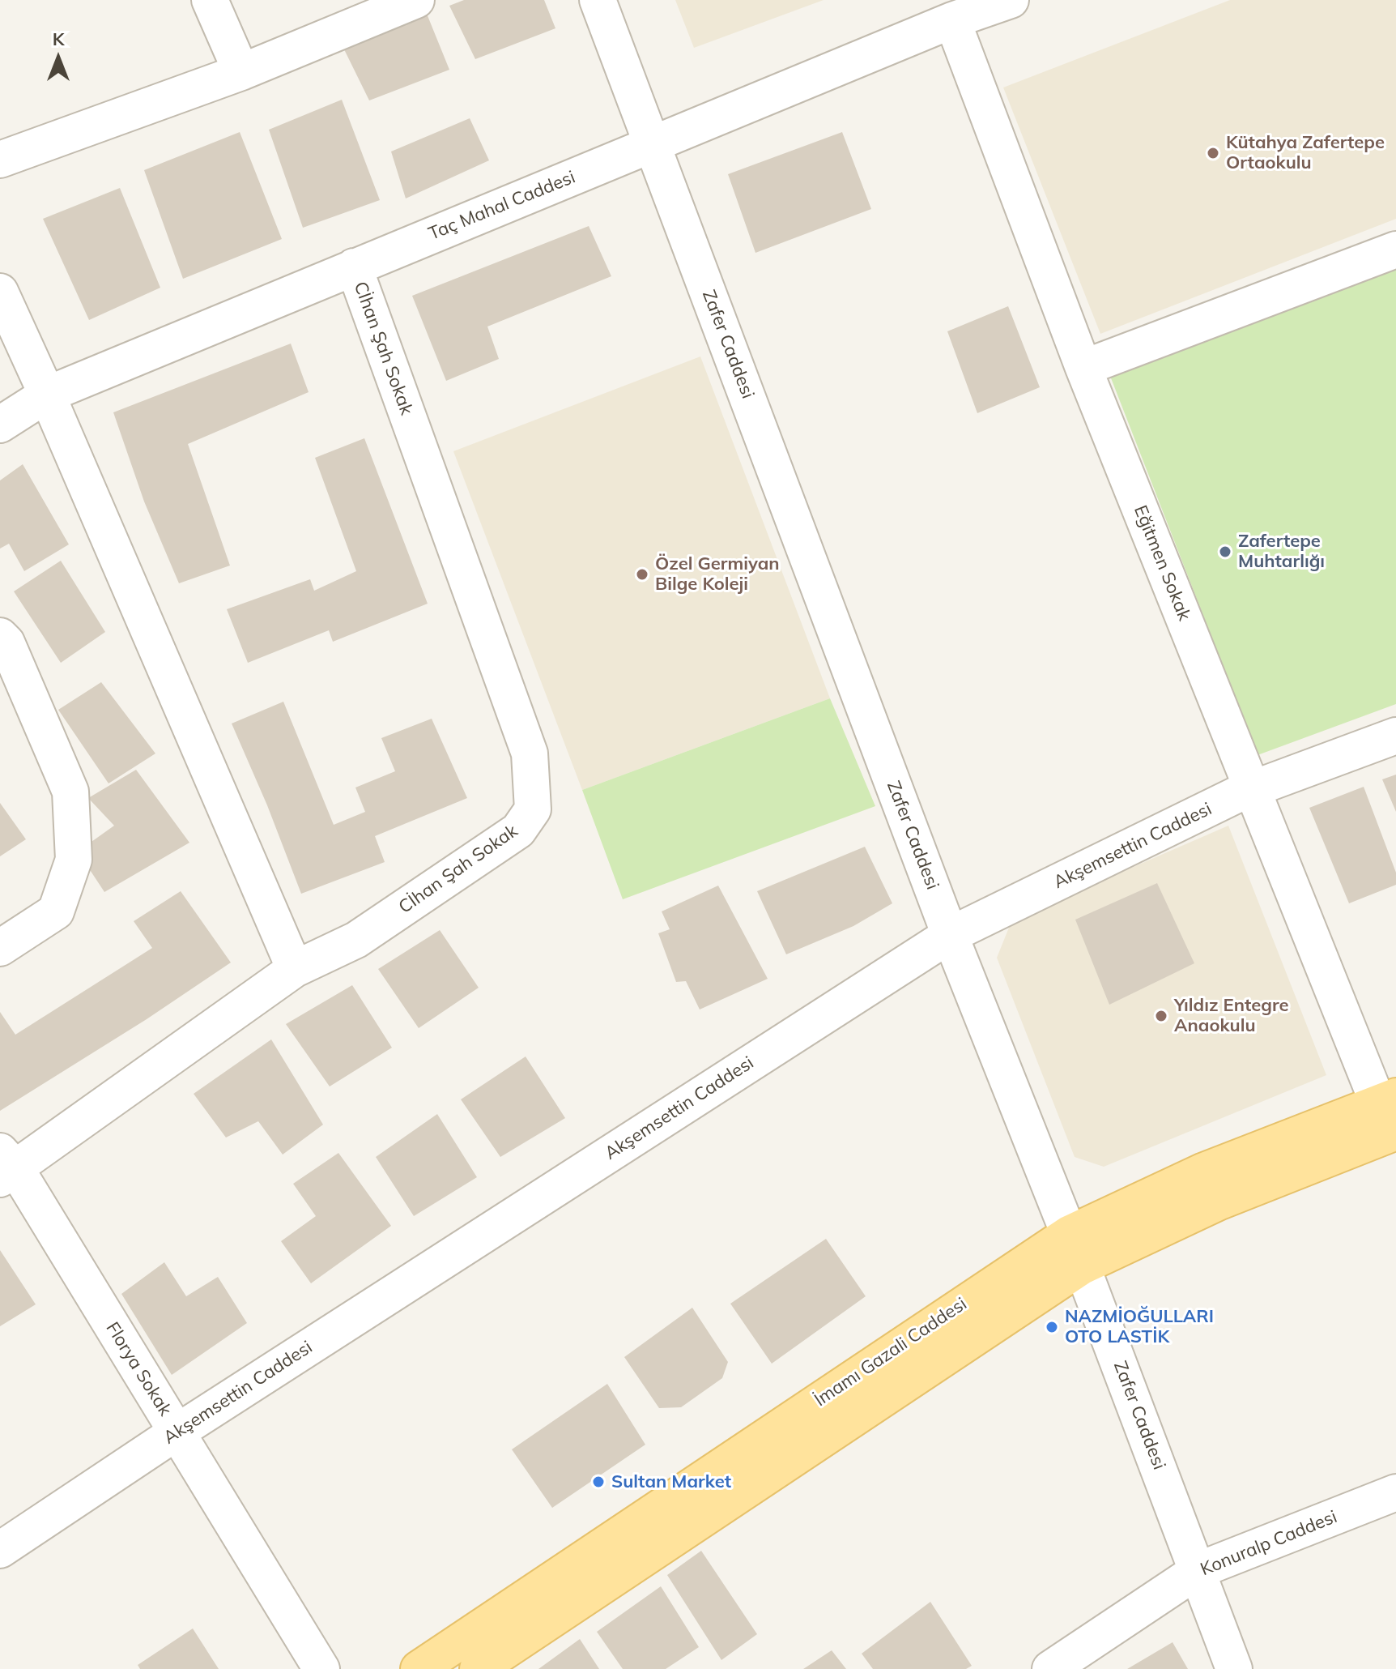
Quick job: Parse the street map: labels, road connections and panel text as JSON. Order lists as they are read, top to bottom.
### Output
{
  "streets": {
    "main road": ["İmamı Gazali Caddesi"],
    "street": [
      "Taç Mahal Caddesi",
      "Zafer Caddesi",
      "Cİhan Şah Sokak",
      "Eğitmen Sokak",
      "Akşemsettin Caddesi",
      "Florya Sokak",
      "Konuralp Caddesi"
    ]
  },
  "crossings": [
    ["Taç Mahal Caddesi", "Zafer Caddesi"],
    ["Taç Mahal Caddesi", "Cİhan Şah Sokak"],
    ["Taç Mahal Caddesi", "Eğitmen Sokak"],
    ["Zafer Caddesi", "Akşemsettin Caddesi"],
    ["Zafer Caddesi", "İmamı Gazali Caddesi"],
    ["Zafer Caddesi", "Konuralp Caddesi"],
    ["Cİhan Şah Sokak", "Florya Sokak"],
    ["Eğitmen Sokak", "Akşemsettin Caddesi"],
    ["Eğitmen Sokak", "İmamı Gazali Caddesi"],
    ["Akşemsettin Caddesi", "Florya Sokak"]
  ],
  "places": [
    "Kütahya Zafertepe Ortaokulu",
    "Zafertepe Muhtarlığı",
    "Özel Germiyan Bilge Koleji",
    "Yıldız Entegre Anaokulu",
    "NAZMİOĞULLARI OTO LASTİK",
    "Sultan Market"
  ],
  "north": "top"
}
